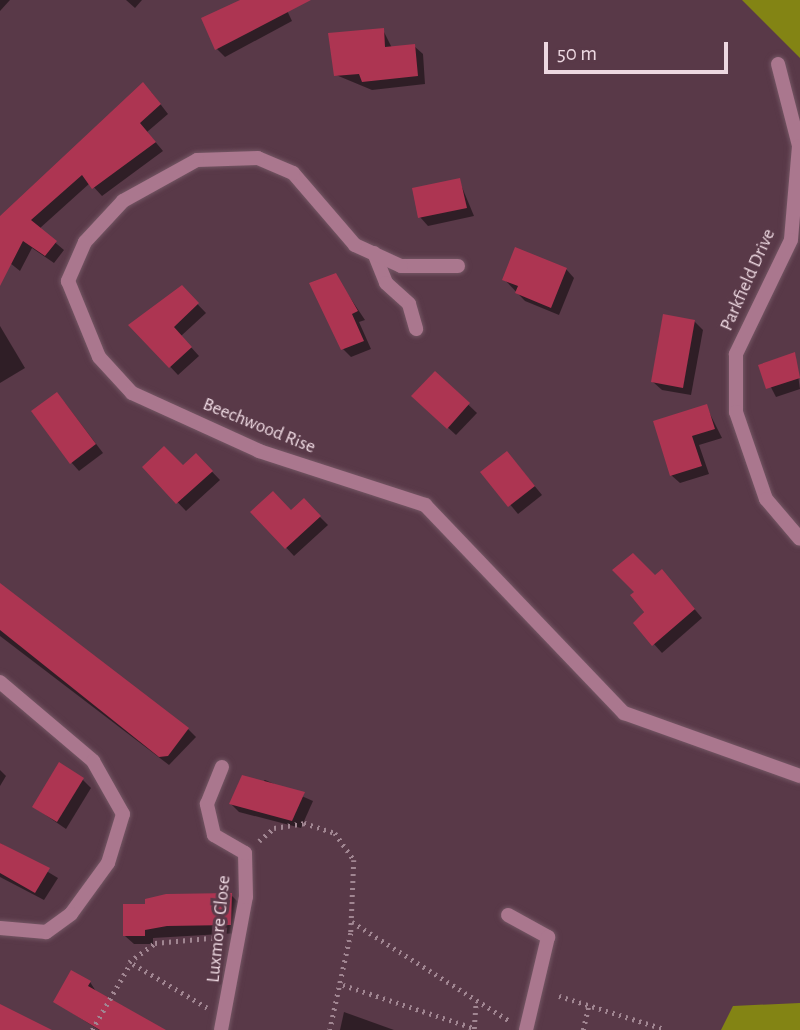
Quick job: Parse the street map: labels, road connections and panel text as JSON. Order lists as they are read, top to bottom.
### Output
{
  "streets": {
    "street": ["Parkfield Drive", "Beechwood Rise", "Luxmore Close"]
  },
  "scale_bar": "50 m"
}
